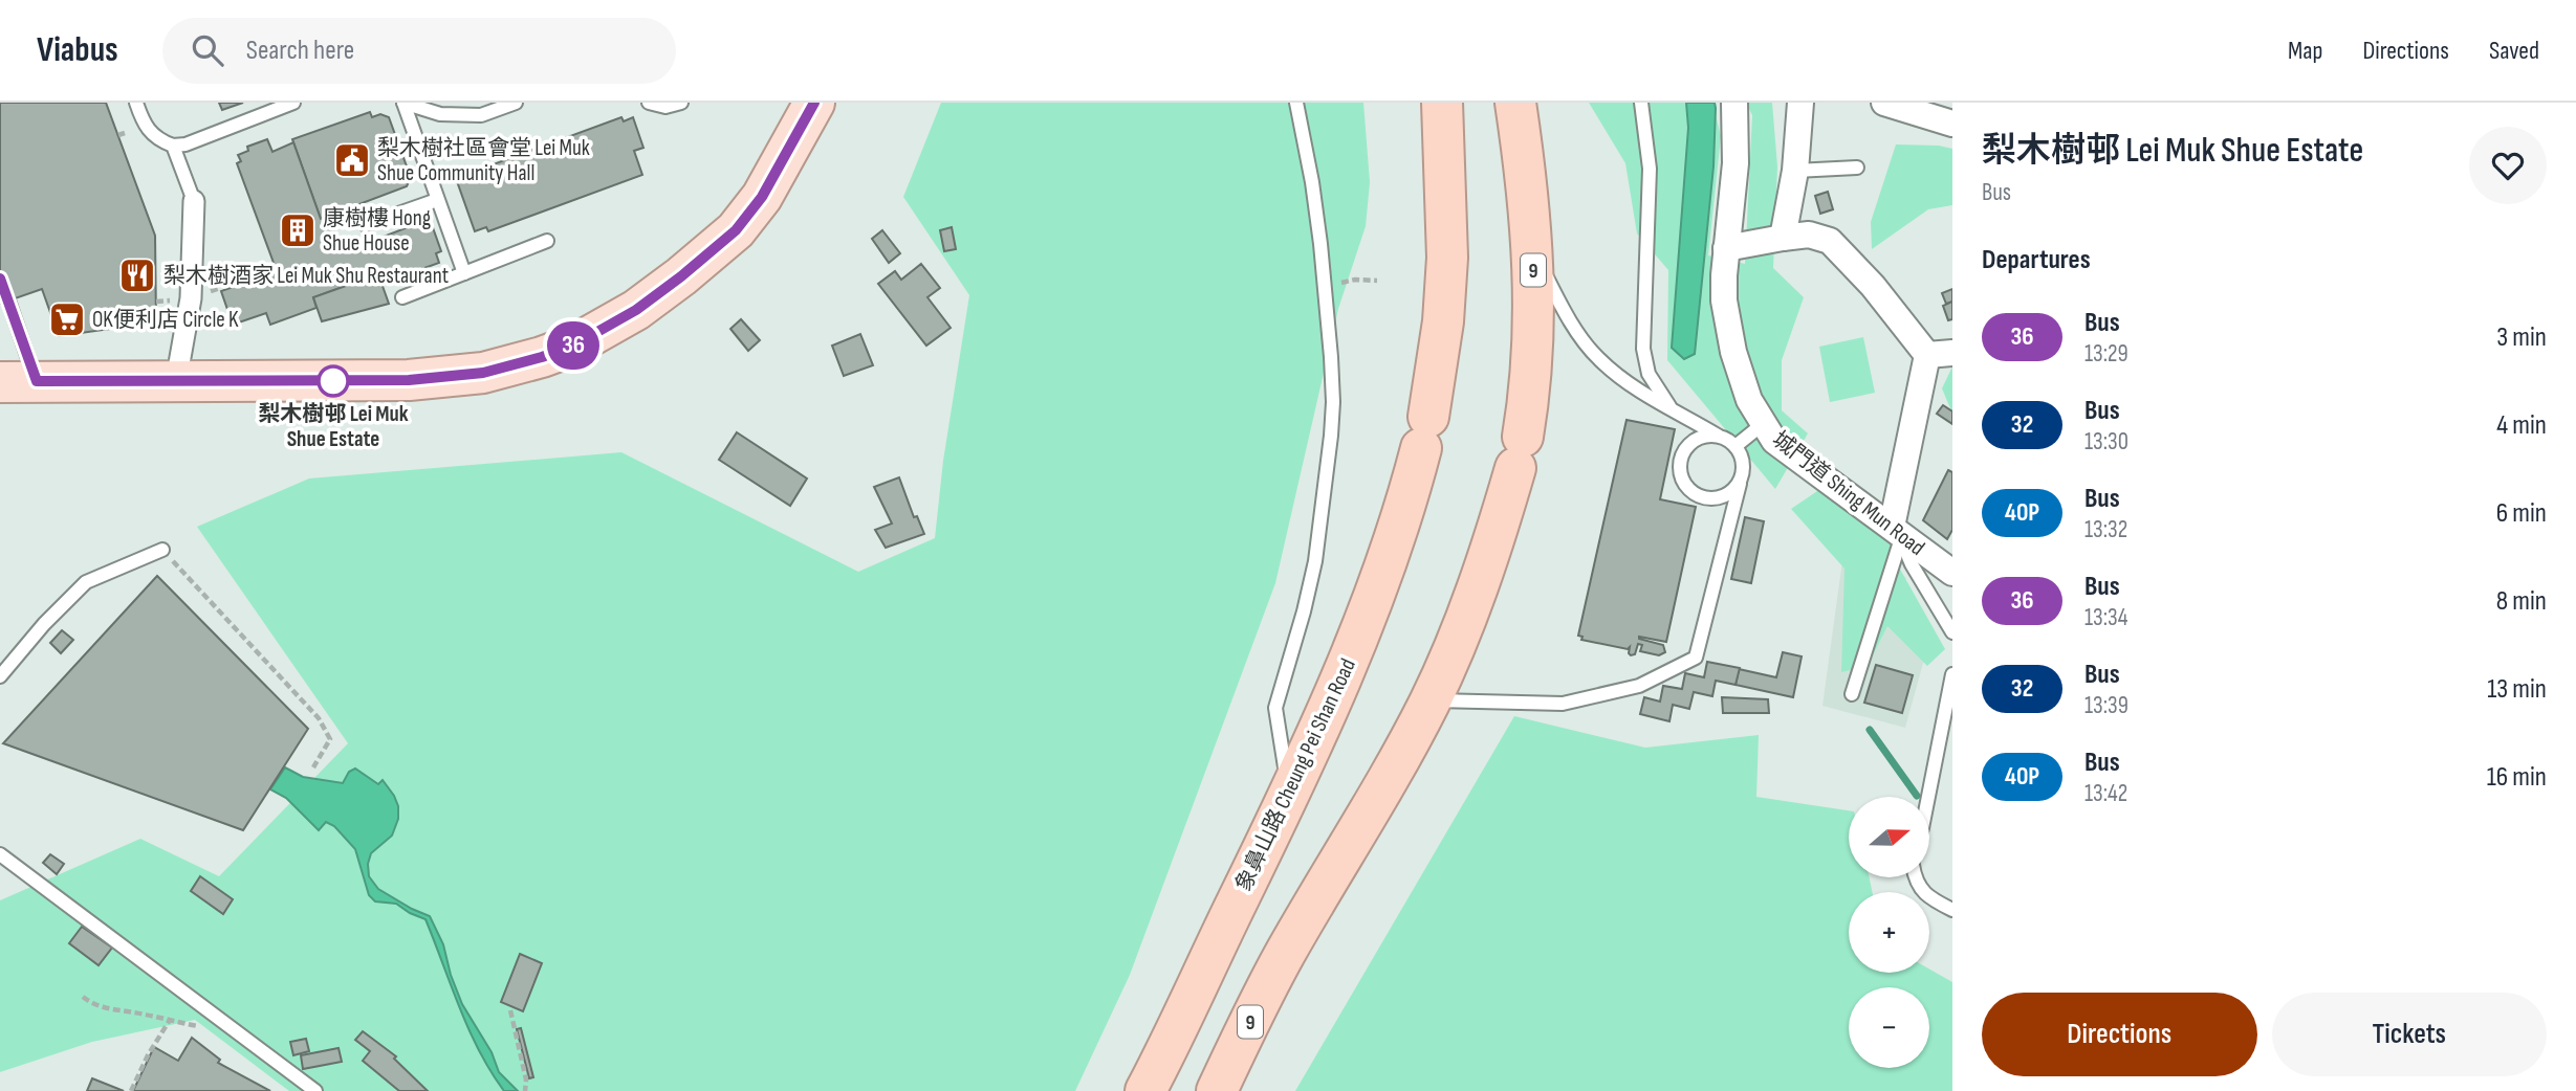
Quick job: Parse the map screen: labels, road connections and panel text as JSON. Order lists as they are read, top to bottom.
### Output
{
  "streets": {
    "highway": ["9", "象鼻山路 Cheung Pei Shan Road"],
    "street": ["城門道 Shing Mun Road"]
  },
  "places": {
    "public building": ["梨木樹社區會堂 Lei Muk Shue Community Hall"],
    "building": ["康樹樓 Hong Shue House"],
    "restaurant": ["梨木樹酒家 Lei Muk Shu Restaurant"],
    "supermarket": ["OK便利店 Circle K"],
    "other": ["梨木樹邨 Lei Muk Shue Estate"]
  },
  "lines": ["bus line 36"],
  "north": "right",
  "page": {
    "header": "Viabus",
    "search": "Search here",
    "nav": ["Map", "Directions", "Saved"],
    "on_map": "36",
    "heading": [
      ["梨木樹邨 Lei Muk Shue Estate", "Bus"],
      "Departures"
    ],
    "list": [
      {
        "mark": "36",
        "name": "Bus",
        "note": "13:29",
        "value": "3 min"
      },
      {
        "mark": "32",
        "name": "Bus",
        "note": "13:30",
        "value": "4 min"
      },
      {
        "mark": "40P",
        "name": "Bus",
        "note": "13:32",
        "value": "6 min"
      },
      {
        "mark": "36",
        "name": "Bus",
        "note": "13:34",
        "value": "8 min"
      },
      {
        "mark": "32",
        "name": "Bus",
        "note": "13:39",
        "value": "13 min"
      },
      {
        "mark": "40P",
        "name": "Bus",
        "note": "13:42",
        "value": "16 min"
      }
    ],
    "map_buttons": ["+", "−"],
    "buttons": ["Directions", "Tickets"]
  }
}
